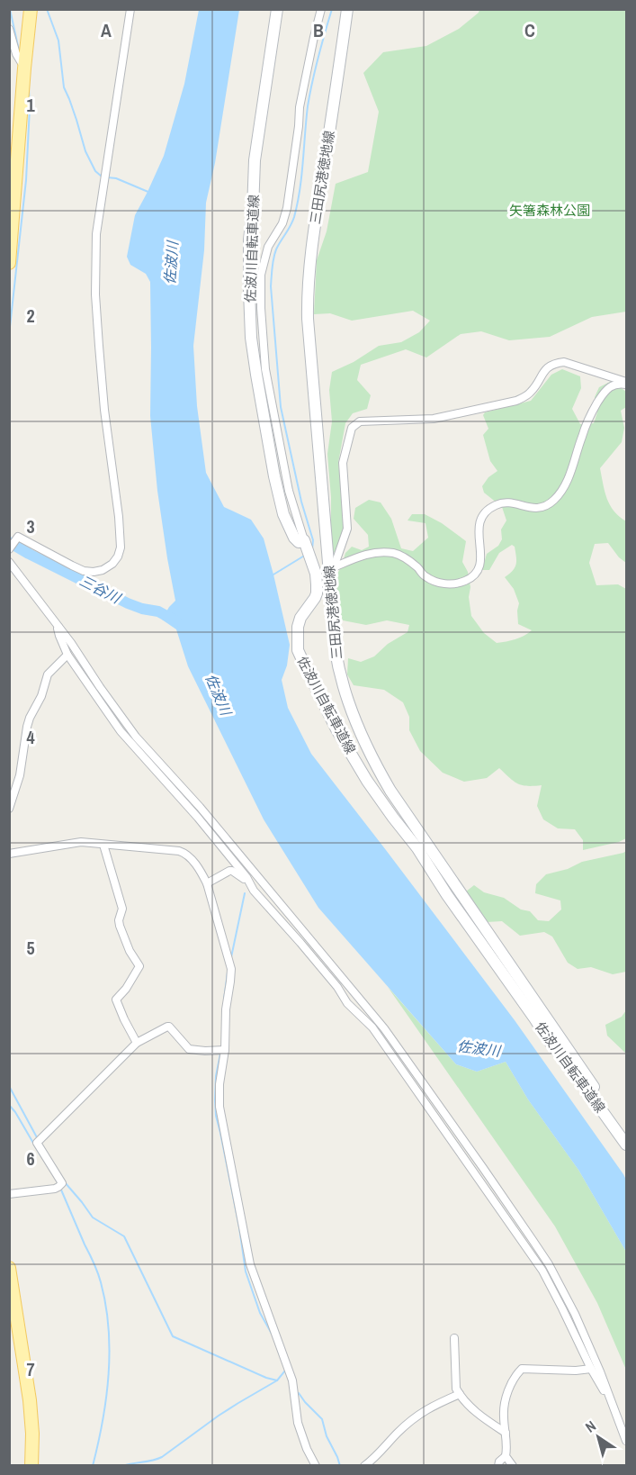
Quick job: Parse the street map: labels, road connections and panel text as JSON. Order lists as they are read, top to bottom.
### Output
{
  "streets": {
    "main road": ["三田尻港徳地線", "佐波川自転車道線"]
  },
  "water": ["佐波川", "三谷川"],
  "parks": ["矢箸森林公園"],
  "north": "top left",
  "grid": {
    "columns": ["A", "B", "C"],
    "rows": [
      "1",
      "2",
      "3",
      "4",
      "5",
      "6",
      "7"
    ]
  }
}
